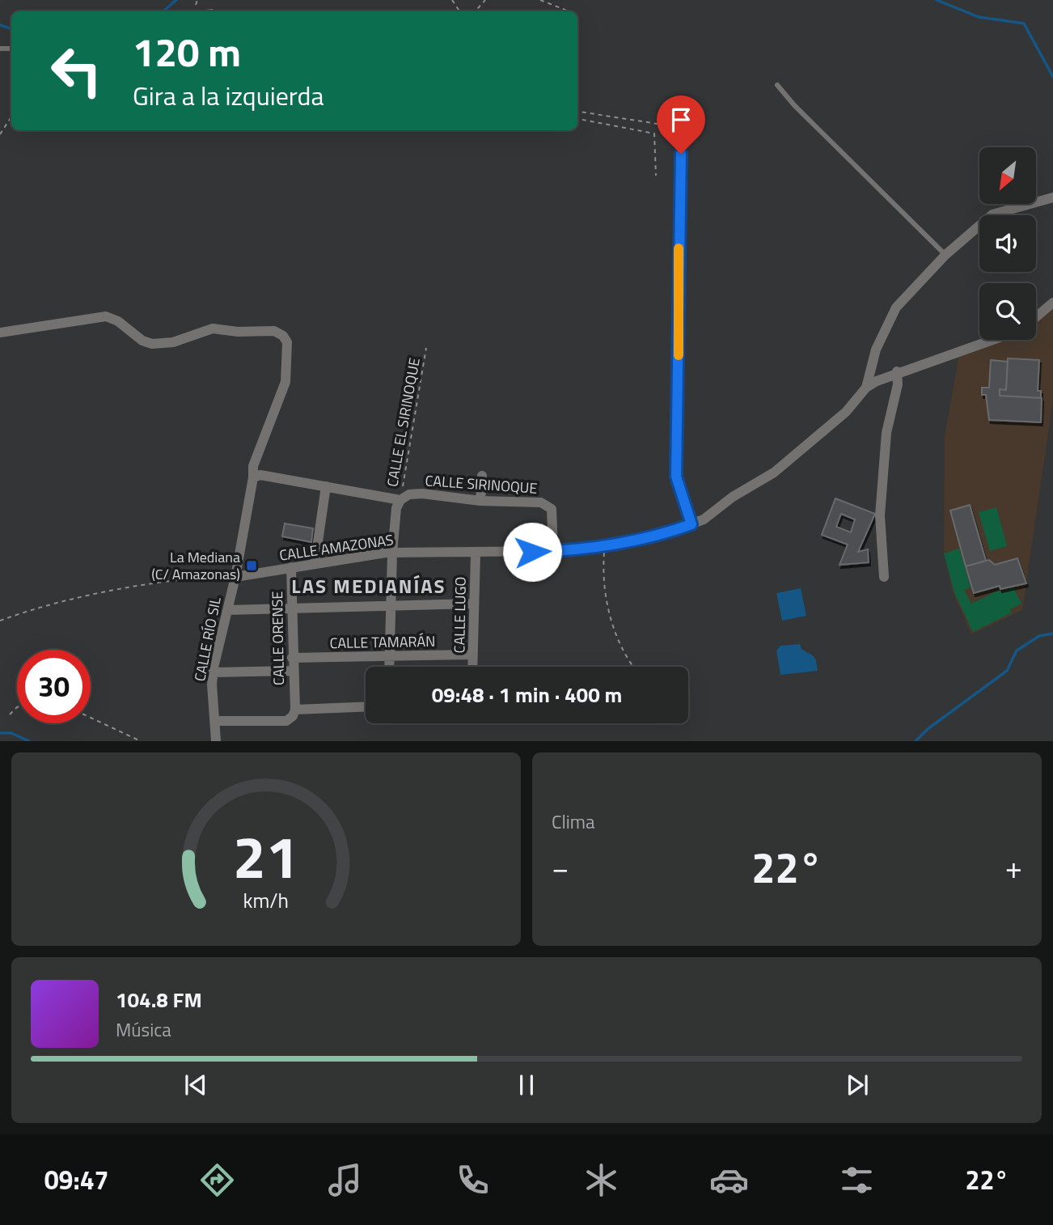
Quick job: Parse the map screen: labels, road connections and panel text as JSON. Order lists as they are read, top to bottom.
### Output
{
  "streets": {
    "street": [
      "CALLE SIRINOQUE",
      "CALLE AMAZONAS",
      "CALLE LUGO",
      "CALLE ORENSE",
      "CALLE RÍO SIL",
      "CALLE TAMARÁN"
    ],
    "path": ["CALLE EL SIRINOQUE"]
  },
  "crossings": [
    ["CALLE EL SIRINOQUE", "CALLE SIRINOQUE"],
    ["CALLE SIRINOQUE", "CALLE AMAZONAS"],
    ["CALLE AMAZONAS", "CALLE LUGO"],
    ["CALLE AMAZONAS", "CALLE ORENSE"],
    ["CALLE AMAZONAS", "CALLE RÍO SIL"],
    ["CALLE LUGO", "CALLE TAMARÁN"],
    ["CALLE ORENSE", "CALLE TAMARÁN"]
  ],
  "districts": ["LAS MEDIANÍAS"],
  "places": {
    "transit": ["La Mediana (C/ Amazonas)"]
  },
  "north": "bottom left",
  "page": {
    "turn": ["120 m", "Gira a la izquierda"],
    "limit": "30",
    "trip": "09:48 · 1 min · 400 m",
    "tile": "Clima",
    "heat": ["−", "22°", "+"],
    "song": ["104.8 FM", "Música"],
    "tabs": ["09:47", "22°"],
    "gauge": ["21", "km/h"]
  }
}
